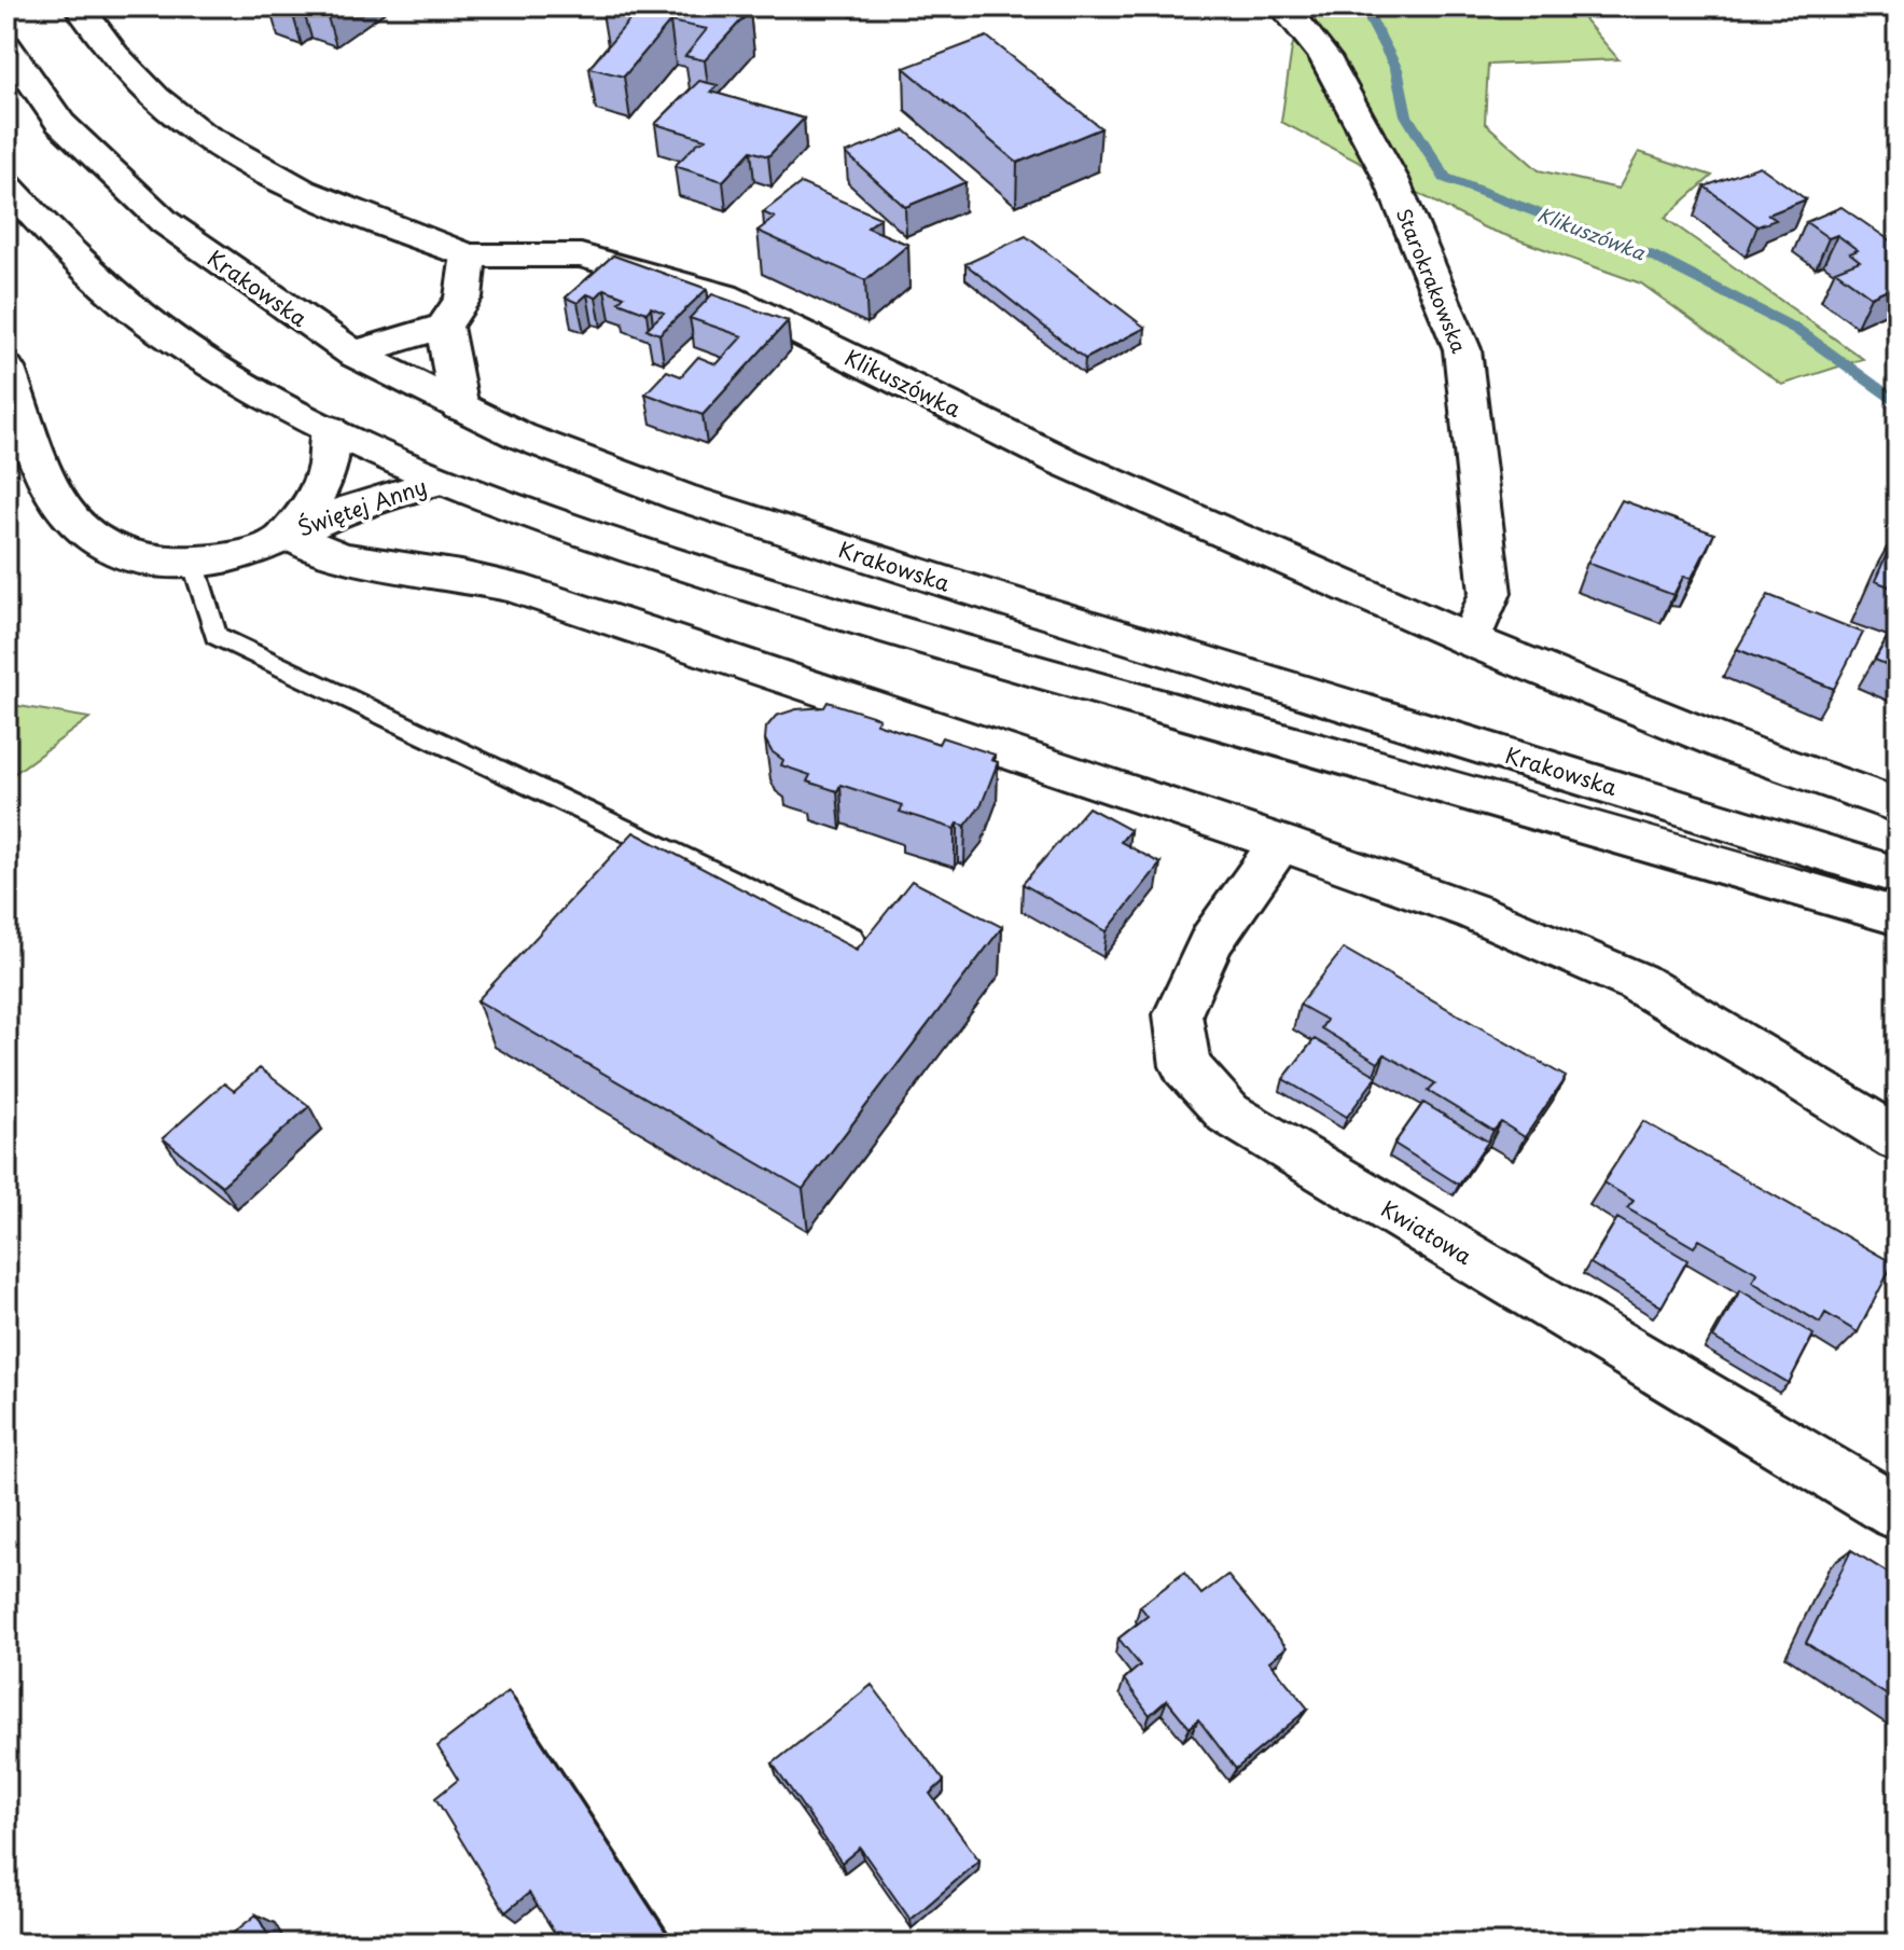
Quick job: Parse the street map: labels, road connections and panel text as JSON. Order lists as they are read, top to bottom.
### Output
{
  "streets": {
    "street": [
      "Starokrakowska",
      "Krakowska",
      "Klikuszówka",
      "Świętej Anny",
      "Kwiatowa"
    ]
  },
  "crossings": [
    ["Starokrakowska", "Klikuszówka"]
  ],
  "water": ["Klikuszówka"]
}
